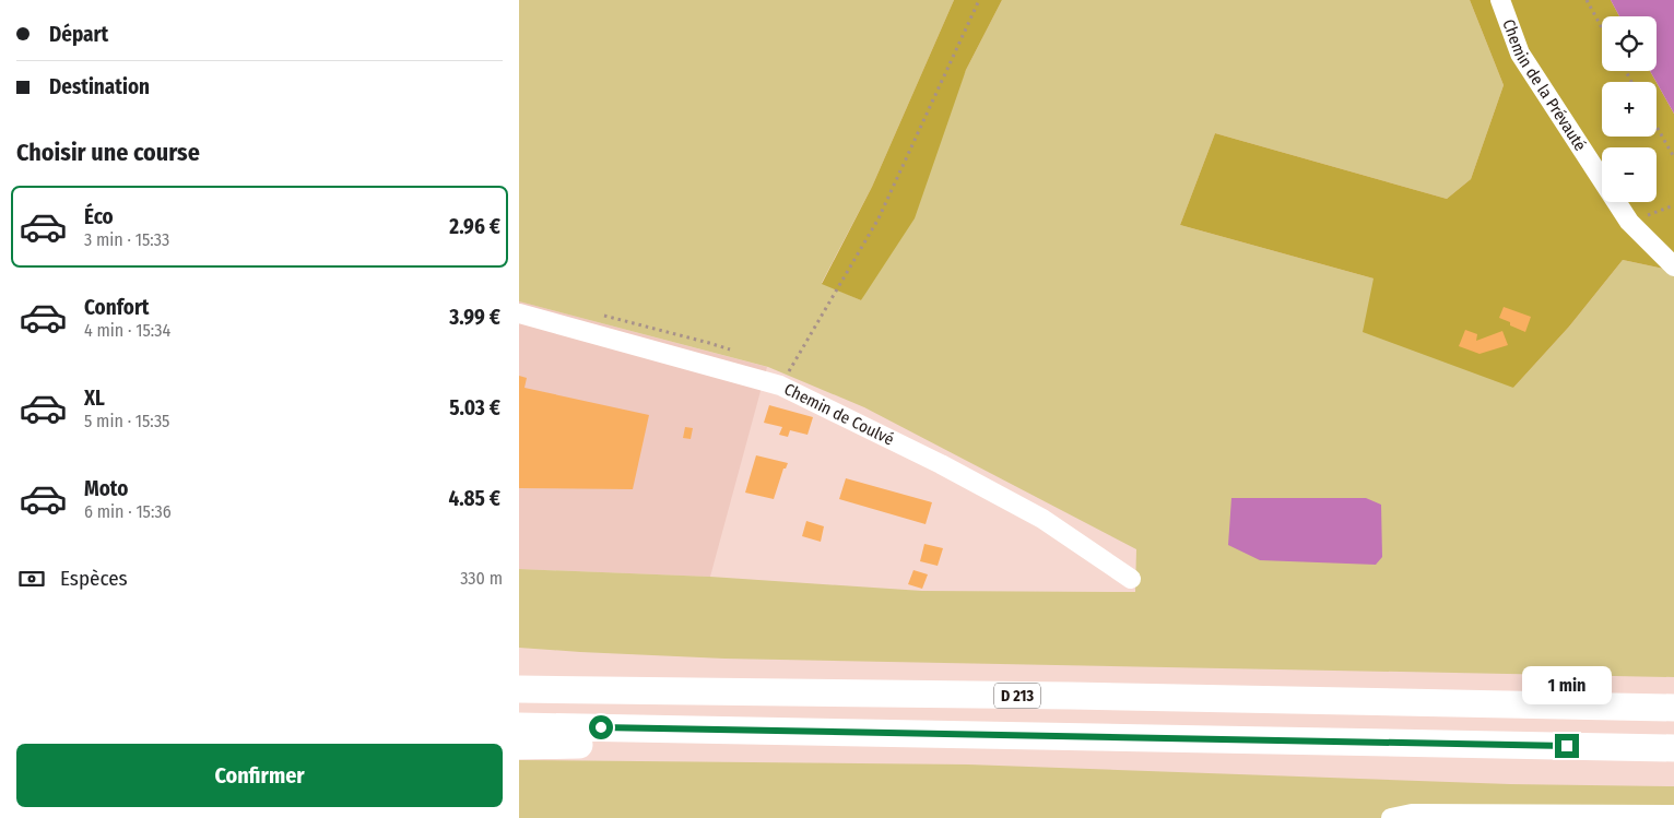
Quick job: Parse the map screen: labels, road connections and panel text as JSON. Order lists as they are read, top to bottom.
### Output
{
  "streets": {
    "highway": ["D 213"],
    "street": ["Chemin de la Prévauté", "Chemin de Coulvé"]
  },
  "page": {
    "banner": ["Départ", "Destination"],
    "map_buttons": ["+", "−"],
    "heading": "Choisir une course",
    "list": [
      {
        "name": "Éco",
        "note": "3 min · 15:33",
        "value": "2.96 €"
      },
      {
        "name": "Confort",
        "note": "4 min · 15:34",
        "value": "3.99 €"
      },
      {
        "name": "XL",
        "note": "5 min · 15:35",
        "value": "5.03 €"
      },
      {
        "name": "Moto",
        "note": "6 min · 15:36",
        "value": "4.85 €"
      }
    ],
    "pay": ["Espèces", "330 m"],
    "bubble": "1 min",
    "buttons": "Confirmer"
  }
}
